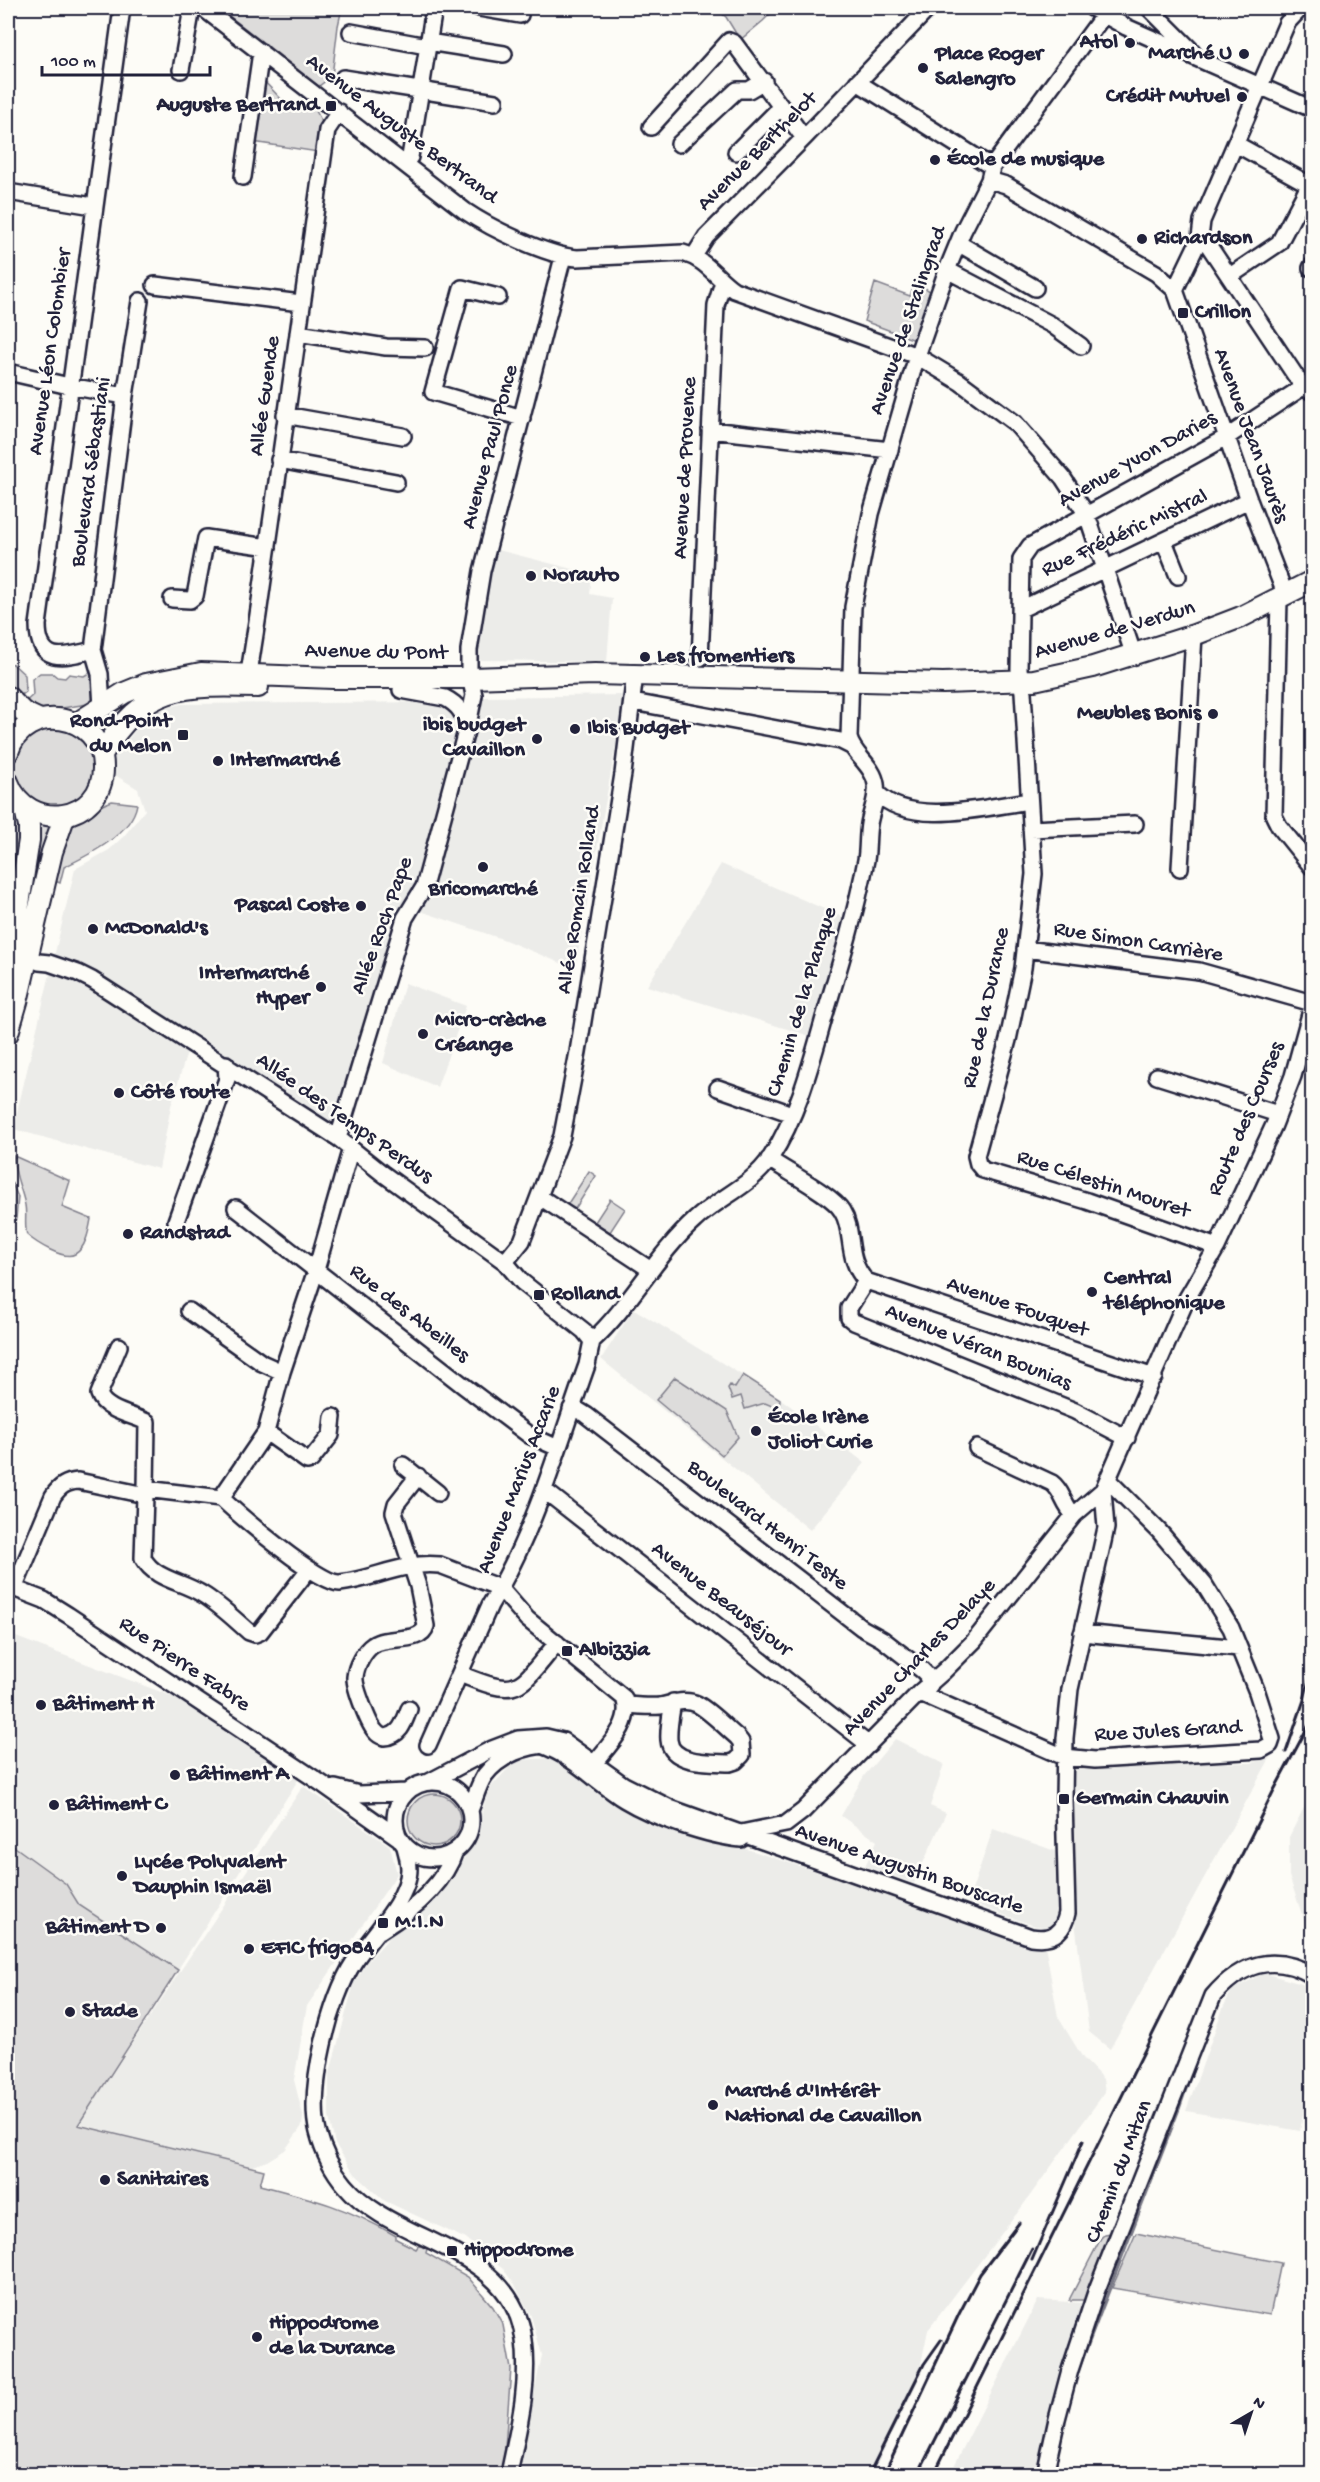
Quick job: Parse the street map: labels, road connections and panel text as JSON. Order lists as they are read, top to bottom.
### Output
{
  "streets": {
    "main road": ["Avenue de Verdun", "Avenue du Pont"],
    "street": [
      "Avenue Auguste Bertrand",
      "Avenue Berthelot",
      "Avenue de Stalingrad",
      "Avenue Léon Colombier",
      "Allée Guende",
      "Avenue Jean Jaurès",
      "Avenue Paul Ponce",
      "Avenue Yvon Daries",
      "Avenue de Provence",
      "Boulevard Sébastiani",
      "Rue Frédéric Mistral",
      "Allée Romain Rolland",
      "Allée Roch Pape",
      "Rue Simon Carrière",
      "Chemin de la Planque",
      "Rue de la Durance",
      "Allée des Temps Perdus",
      "Route des Courses",
      "Rue Célestin Mouret",
      "Avenue Fouquet",
      "Rue des Abeilles",
      "Avenue Véran Bounias",
      "Avenue Marius Accarie",
      "Boulevard Henri Teste",
      "Avenue Beauséjour",
      "Avenue Charles Delaye",
      "Rue Pierre Fabre",
      "Rue Jules Grand",
      "Avenue Augustin Bouscarle",
      "Chemin du Mitan"
    ]
  },
  "crossings": [
    ["Avenue Auguste Bertrand", "Avenue Berthelot"],
    ["Avenue Auguste Bertrand", "Allée Guende"],
    ["Avenue Auguste Bertrand", "Avenue Paul Ponce"],
    ["Avenue de Stalingrad", "Avenue de Verdun"],
    ["Avenue de Stalingrad", "Avenue du Pont"],
    ["Avenue Léon Colombier", "Boulevard Sébastiani"],
    ["Allée Guende", "Avenue du Pont"],
    ["Avenue Jean Jaurès", "Avenue Yvon Daries"],
    ["Avenue Jean Jaurès", "Rue Frédéric Mistral"],
    ["Avenue Jean Jaurès", "Avenue de Verdun"],
    ["Avenue Paul Ponce", "Avenue du Pont"],
    ["Avenue Paul Ponce", "Allée Roch Pape"],
    ["Avenue Yvon Daries", "Rue de la Durance"],
    ["Rue Frédéric Mistral", "Rue de la Durance"],
    ["Avenue de Verdun", "Avenue du Pont"],
    ["Avenue de Verdun", "Rue de la Durance"],
    ["Avenue du Pont", "Allée Romain Rolland"],
    ["Avenue du Pont", "Allée Roch Pape"],
    ["Allée Romain Rolland", "Allée des Temps Perdus"],
    ["Allée Roch Pape", "Allée des Temps Perdus"],
    ["Rue Simon Carrière", "Rue de la Durance"],
    ["Rue Simon Carrière", "Route des Courses"],
    ["Chemin de la Planque", "Allée des Temps Perdus"],
    ["Chemin de la Planque", "Avenue Marius Accarie"],
    ["Rue de la Durance", "Rue Célestin Mouret"],
    ["Allée des Temps Perdus", "Avenue Marius Accarie"],
    ["Route des Courses", "Rue Célestin Mouret"],
    ["Route des Courses", "Avenue Fouquet"],
    ["Route des Courses", "Avenue Véran Bounias"],
    ["Route des Courses", "Avenue Charles Delaye"],
    ["Avenue Fouquet", "Avenue Véran Bounias"],
    ["Rue des Abeilles", "Avenue Marius Accarie"],
    ["Avenue Marius Accarie", "Boulevard Henri Teste"],
    ["Avenue Marius Accarie", "Avenue Beauséjour"],
    ["Boulevard Henri Teste", "Avenue Charles Delaye"],
    ["Boulevard Henri Teste", "Rue Jules Grand"],
    ["Avenue Beauséjour", "Avenue Charles Delaye"],
    ["Avenue Charles Delaye", "Rue Jules Grand"],
    ["Avenue Charles Delaye", "Avenue Augustin Bouscarle"],
    ["Rue Jules Grand", "Avenue Augustin Bouscarle"]
  ],
  "places": {
    "other": [
      "Atol",
      "Marché U",
      "Place Roger Salengro",
      "Crédit Mutuel",
      "École de musique",
      "Richardson",
      "Norauto",
      "Les fromentiers",
      "Meubles Bonis",
      "Ibis Budget",
      "ibis budget Cavaillon",
      "Intermarché",
      "Bricomarché",
      "Pascal Coste",
      "McDonald's",
      "Intermarché Hyper",
      "Micro-crèche Créange",
      "Côté route",
      "Randstad",
      "Central téléphonique",
      "École Irène Joliot Curie",
      "Bâtiment H",
      "Bâtiment A",
      "Bâtiment C",
      "Lycée Polyvalent Dauphin Ismaël",
      "Bâtiment D",
      "EFIC frigo84",
      "Stade",
      "Marché d'Intérêt National de Cavaillon",
      "Sanitaires",
      "Hippodrome de la Durance"
    ],
    "transit": [
      "Auguste Bertrand",
      "Crillon",
      "Rond-Point du Melon",
      "Rolland",
      "Albizzia",
      "Germain Chauvin",
      "M.I.N",
      "Hippodrome"
    ]
  },
  "scale_bar": "100 m",
  "north": "top right"
}
